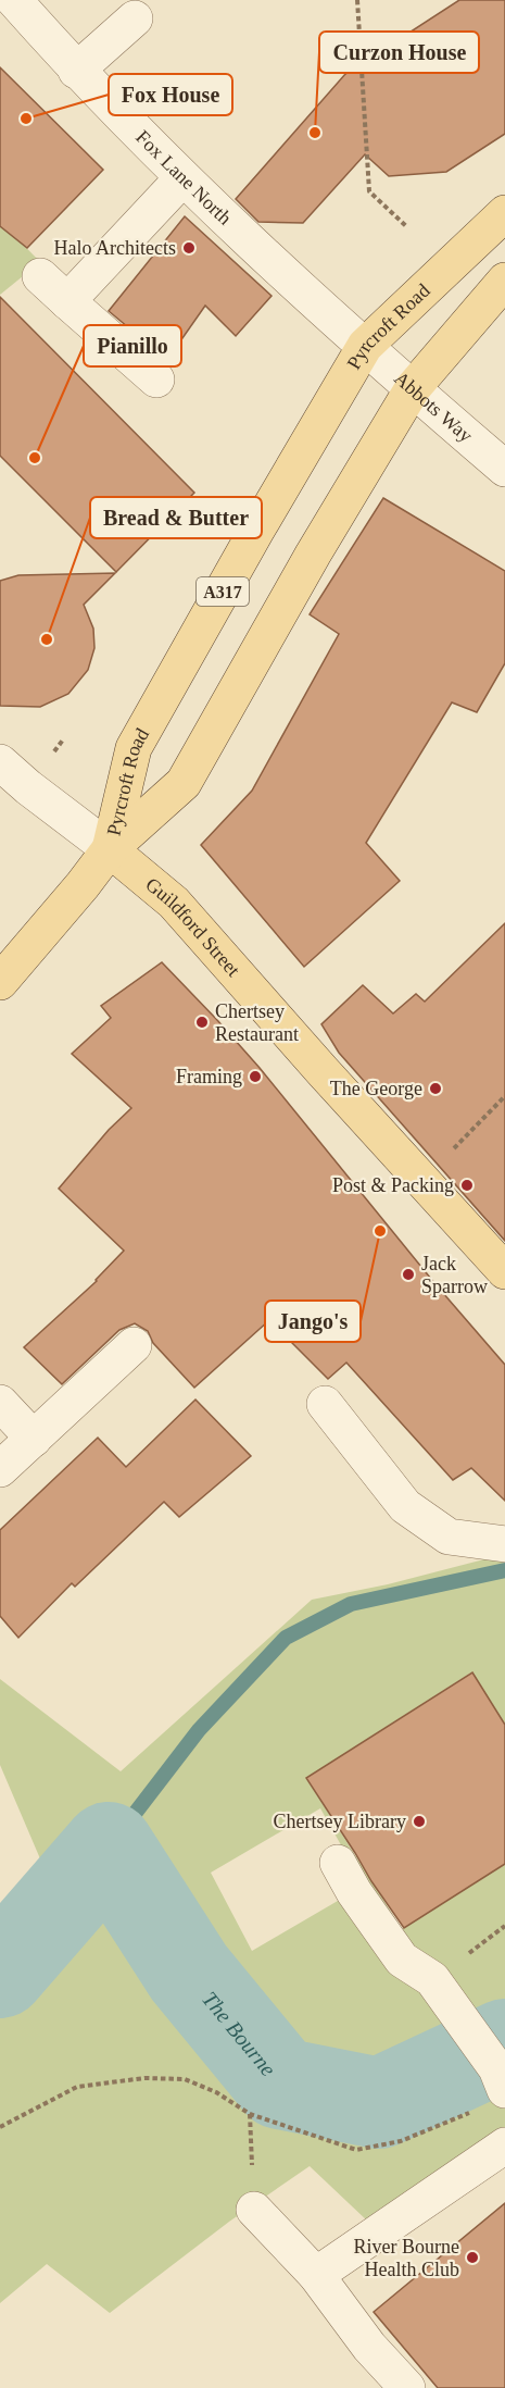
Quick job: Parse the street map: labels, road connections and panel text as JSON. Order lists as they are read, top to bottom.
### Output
{
  "streets": {
    "main road": ["Pyrcroft Road", "A317", "Guildford Street"],
    "street": ["Fox Lane North", "Abbots Way"]
  },
  "crossings": [
    ["Fox Lane North", "Pyrcroft Road"],
    ["Fox Lane North", "Abbots Way"],
    ["Pyrcroft Road", "Abbots Way"],
    ["Pyrcroft Road", "A317"],
    ["Pyrcroft Road", "Guildford Street"],
    ["A317", "Guildford Street"]
  ],
  "water": ["The Bourne"],
  "places": [
    "Fox House",
    "Curzon House",
    "Halo Architects",
    "Pianillo",
    "Bread & Butter",
    "Chertsey Restaurant",
    "Framing",
    "The George",
    "Post & Packing",
    "Jango's",
    "Jack Sparrow",
    "Chertsey Library",
    "River Bourne Health Club"
  ]
}
